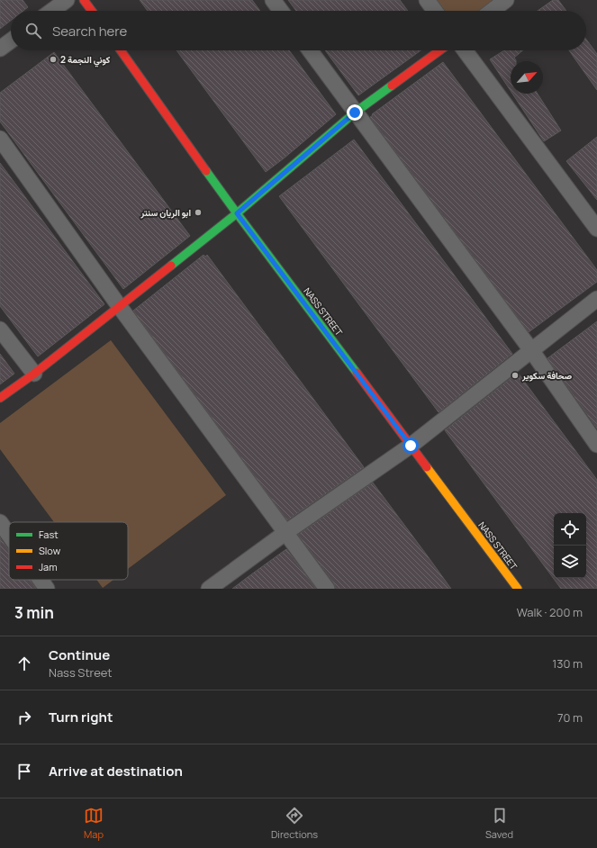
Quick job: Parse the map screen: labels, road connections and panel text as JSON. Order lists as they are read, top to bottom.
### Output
{
  "streets": {
    "street": ["NASS STREET"]
  },
  "places": ["كوني النجمة 2", "ابو الريان سنتر", "صحافة سكوير"],
  "legend": ["Fast", "Slow", "Jam"],
  "north": "top right",
  "page": {
    "search": "Search here",
    "heading": ["3 min", "Walk · 200 m"],
    "list": [
      ["Continue", "Nass Street", "130 m"],
      ["Turn right", "70 m"],
      "Arrive at destination"
    ],
    "nav": ["Map", "Directions", "Saved"]
  }
}
